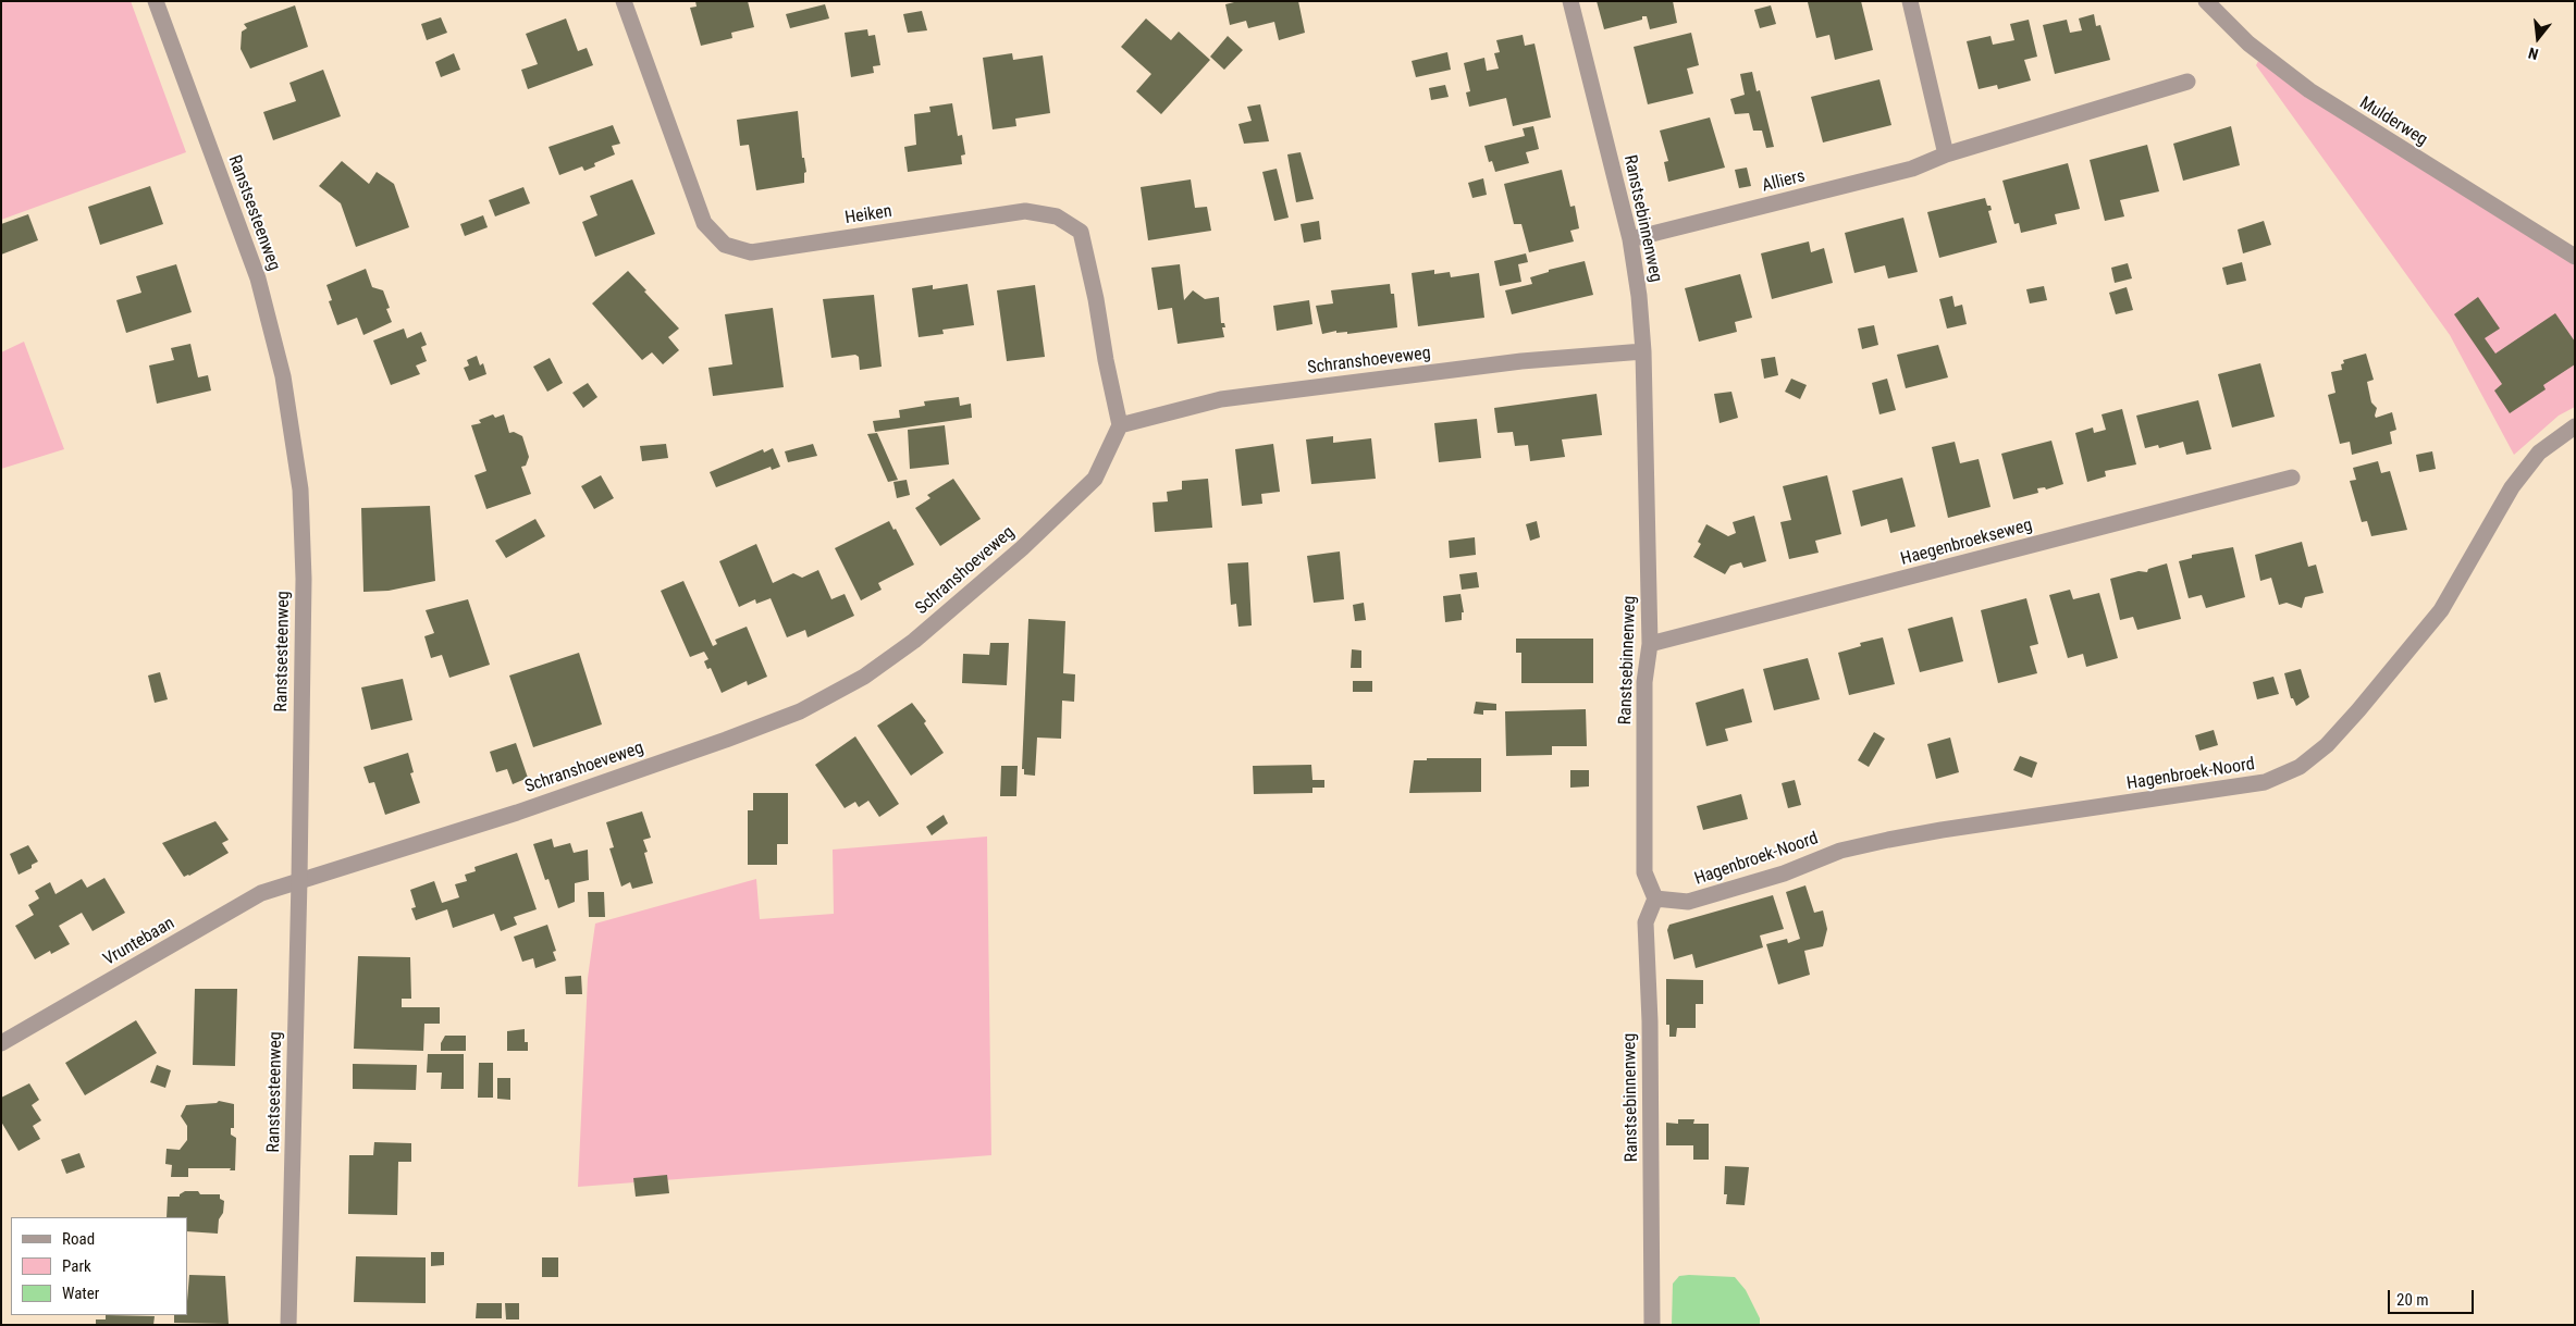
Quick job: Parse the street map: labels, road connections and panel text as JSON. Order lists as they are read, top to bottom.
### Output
{
  "streets": {
    "street": [
      "Mulderweg",
      "Alliers",
      "Ranstsesteenweg",
      "Heiken",
      "Ranstsebinnenweg",
      "Schranshoeveweg",
      "Haegenbroekseweg",
      "Hagenbroek-Noord",
      "Vruntebaan"
    ]
  },
  "crossings": [
    ["Alliers", "Ranstsebinnenweg"],
    ["Ranstsesteenweg", "Schranshoeveweg"],
    ["Ranstsesteenweg", "Vruntebaan"],
    ["Heiken", "Schranshoeveweg"],
    ["Ranstsebinnenweg", "Schranshoeveweg"],
    ["Ranstsebinnenweg", "Haegenbroekseweg"],
    ["Ranstsebinnenweg", "Hagenbroek-Noord"],
    ["Schranshoeveweg", "Vruntebaan"]
  ],
  "legend": ["Road", "Park", "Water"],
  "scale_bar": "20 m",
  "north": "bottom"
}
